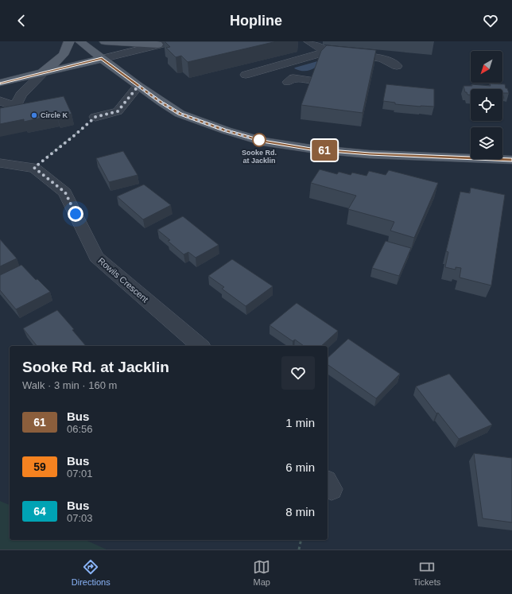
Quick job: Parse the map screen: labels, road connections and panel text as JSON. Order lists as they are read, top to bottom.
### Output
{
  "streets": {
    "street": ["Rowils Crescent"]
  },
  "places": ["Circle K", "Sooke Rd. at Jacklin"],
  "lines": ["bus line 61"],
  "north": "bottom left",
  "page": {
    "header": "Hopline",
    "on_map": "61",
    "heading": ["Sooke Rd. at Jacklin", "Walk · 3 min · 160 m"],
    "list": [
      {
        "mark": "61",
        "name": "Bus",
        "note": "06:56",
        "value": "1 min"
      },
      {
        "mark": "59",
        "name": "Bus",
        "note": "07:01",
        "value": "6 min"
      },
      {
        "mark": "64",
        "name": "Bus",
        "note": "07:03",
        "value": "8 min"
      }
    ],
    "tabs": ["Directions", "Map", "Tickets"]
  }
}
